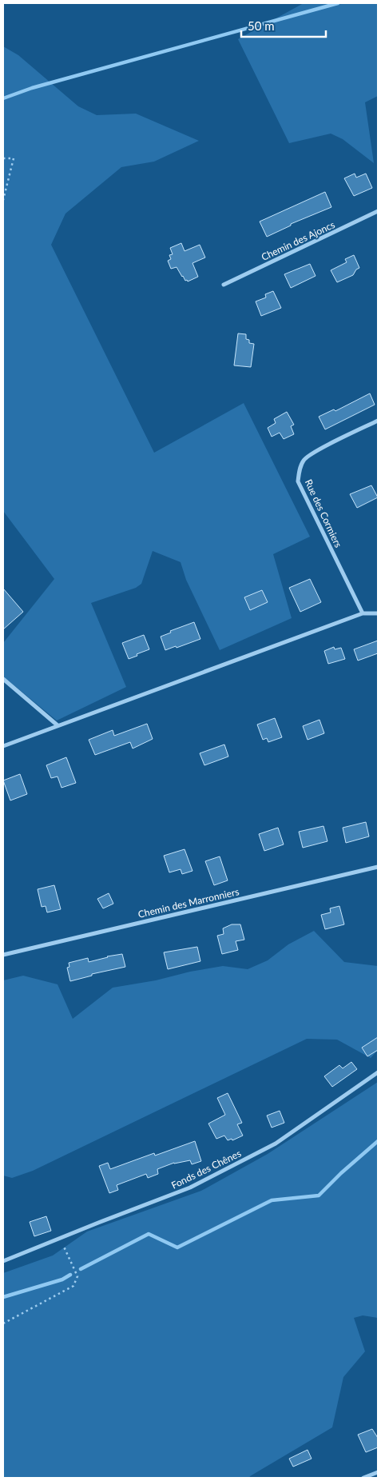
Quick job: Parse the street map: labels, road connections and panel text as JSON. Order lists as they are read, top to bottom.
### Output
{
  "streets": {
    "street": [
      "Chemin des Ajoncs",
      "Rue des Cormiers",
      "Chemin des Marronniers",
      "Fonds des Chênes"
    ]
  },
  "scale_bar": "50 m"
}
